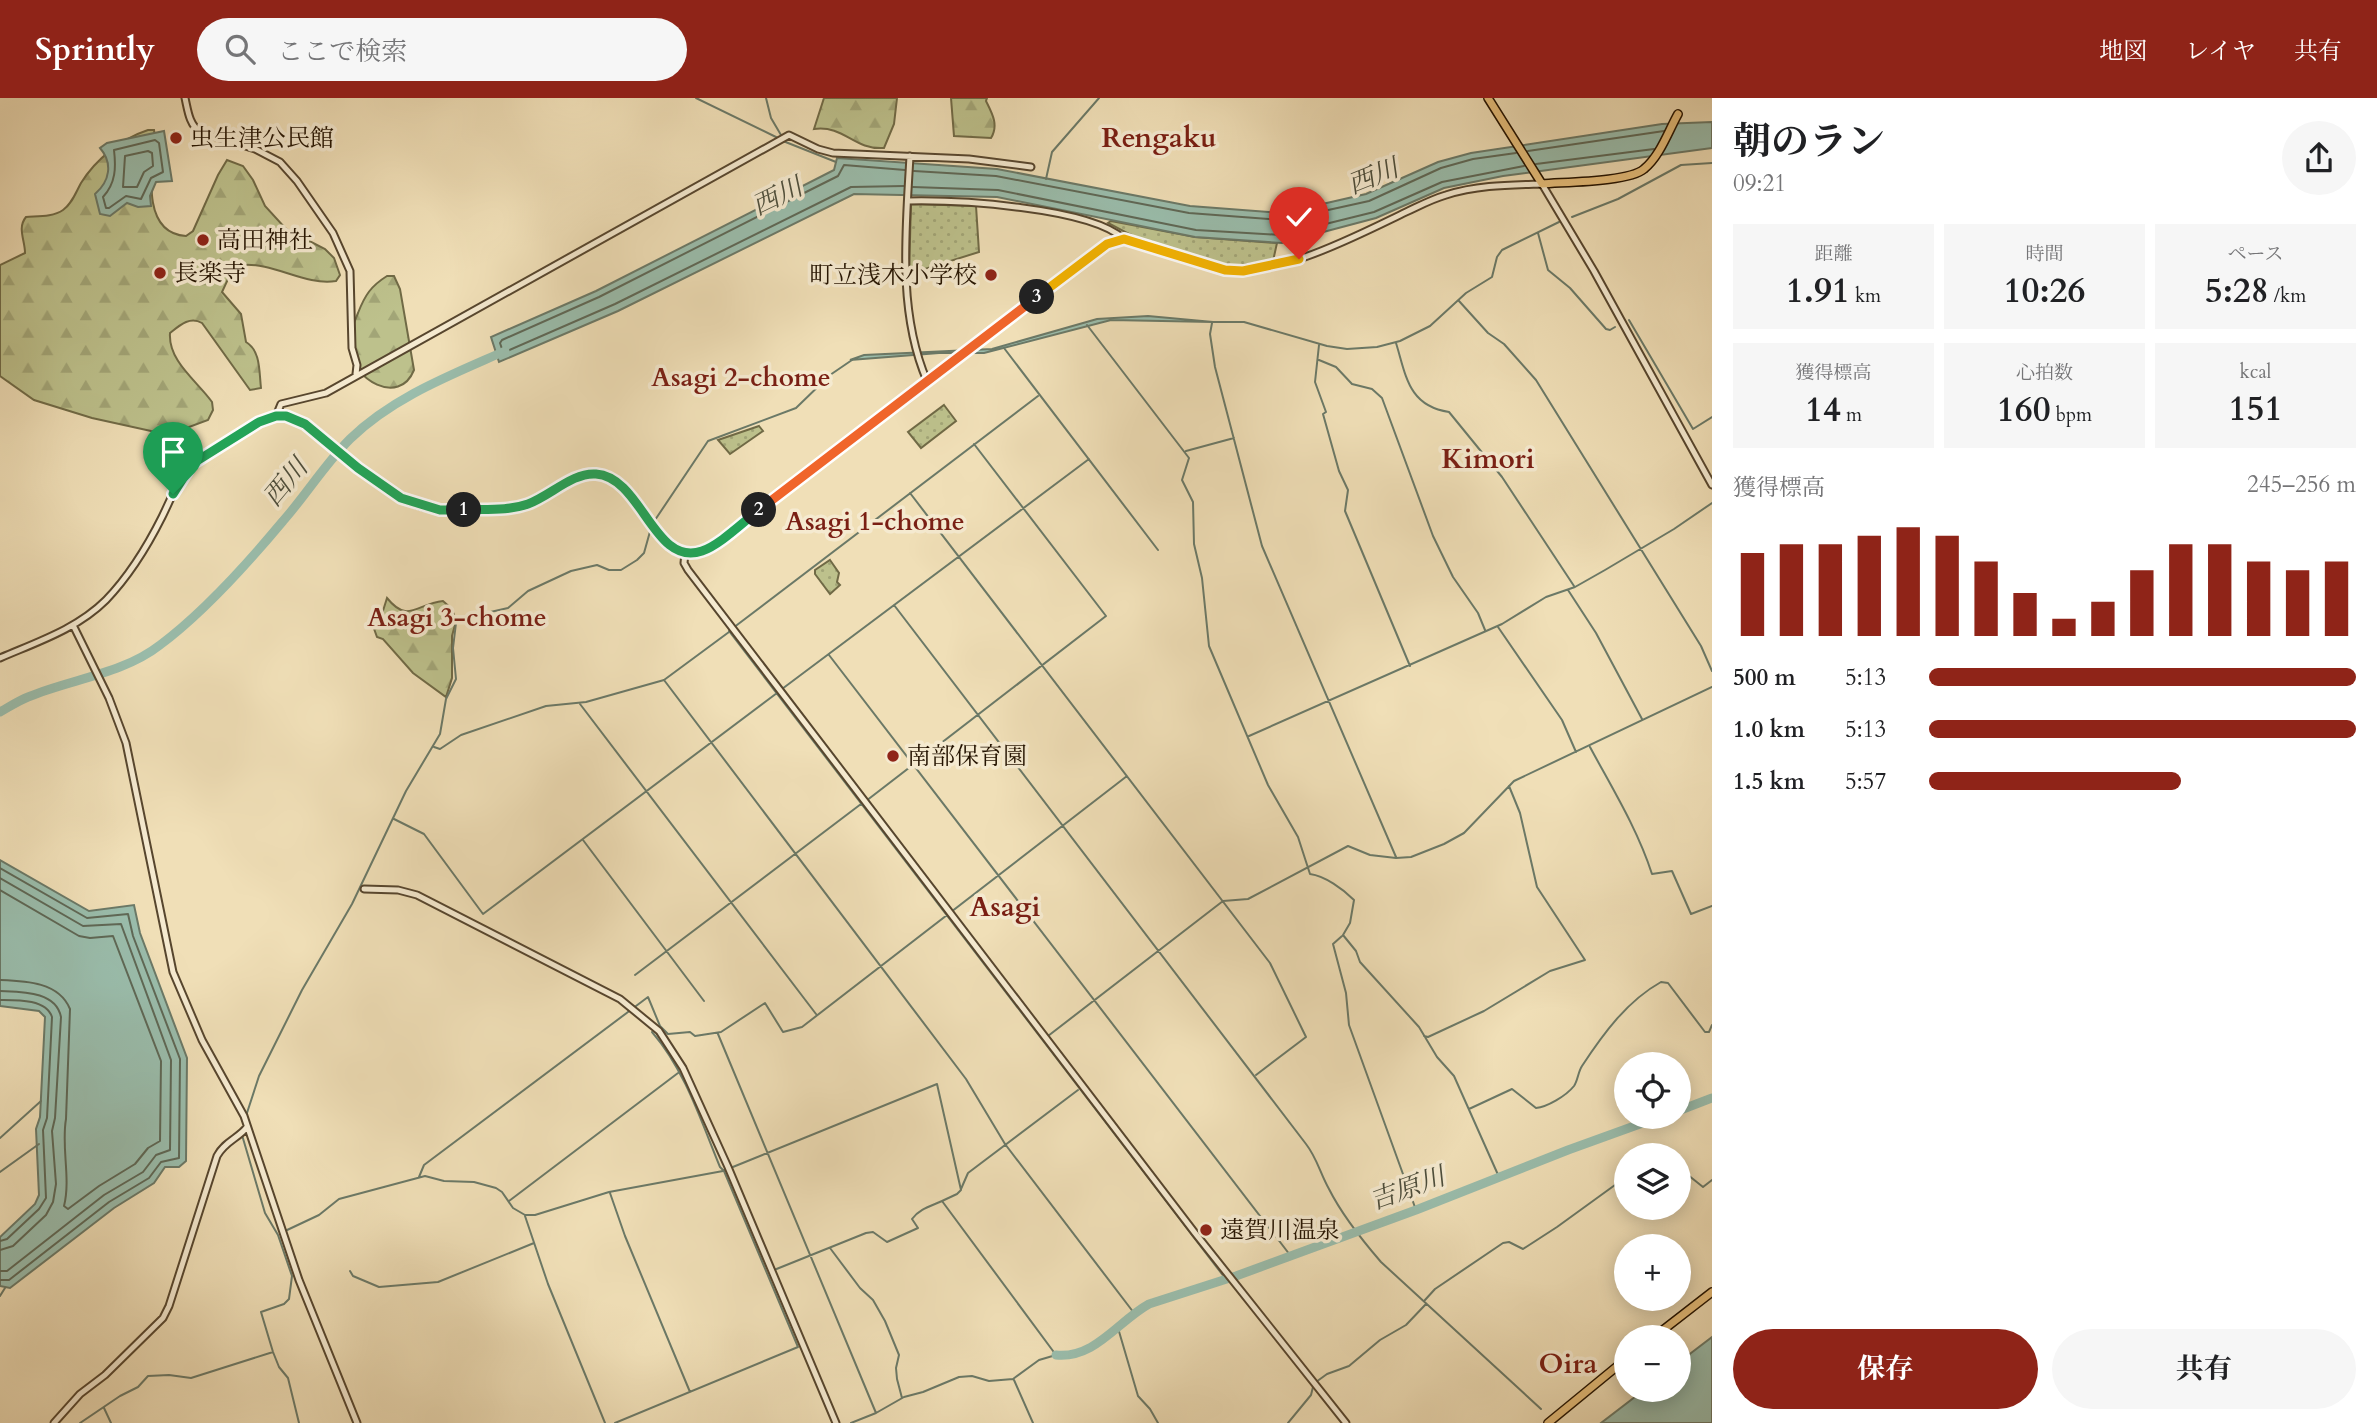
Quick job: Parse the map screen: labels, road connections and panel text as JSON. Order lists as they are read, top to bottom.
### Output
{
  "districts": [
    "Rengaku",
    "Asagi 2-chome",
    "Kimori",
    "Asagi 1-chome",
    "Asagi 3-chome",
    "Asagi",
    "Oira"
  ],
  "water": ["西川", "吉原川"],
  "places": [
    "虫生津公民館",
    "高田神社",
    "長楽寺",
    "町立浅木小学校",
    "南部保育園",
    "遠賀川温泉"
  ],
  "page": {
    "header": "Sprintly",
    "search": "ここで検索",
    "nav": ["地図", "レイヤ", "共有"],
    "heading": ["朝のラン", "09:21"],
    "stats": [
      ["距離", "1.91 km"],
      ["時間", "10:26"],
      ["ペース", "5:28 /km"],
      ["獲得標高", "14 m"],
      ["心拍数", "160 bpm"],
      ["kcal", "151"]
    ],
    "pins": ["3", "1", "2"],
    "chart": ["獲得標高", "245–256 m"],
    "list": [
      {
        "name": "500 m",
        "note": "5:13"
      },
      {
        "name": "1.0 km",
        "note": "5:13"
      },
      {
        "name": "1.5 km",
        "note": "5:57"
      }
    ],
    "map_buttons": ["+", "−"],
    "buttons": ["保存", "共有"]
  }
}
